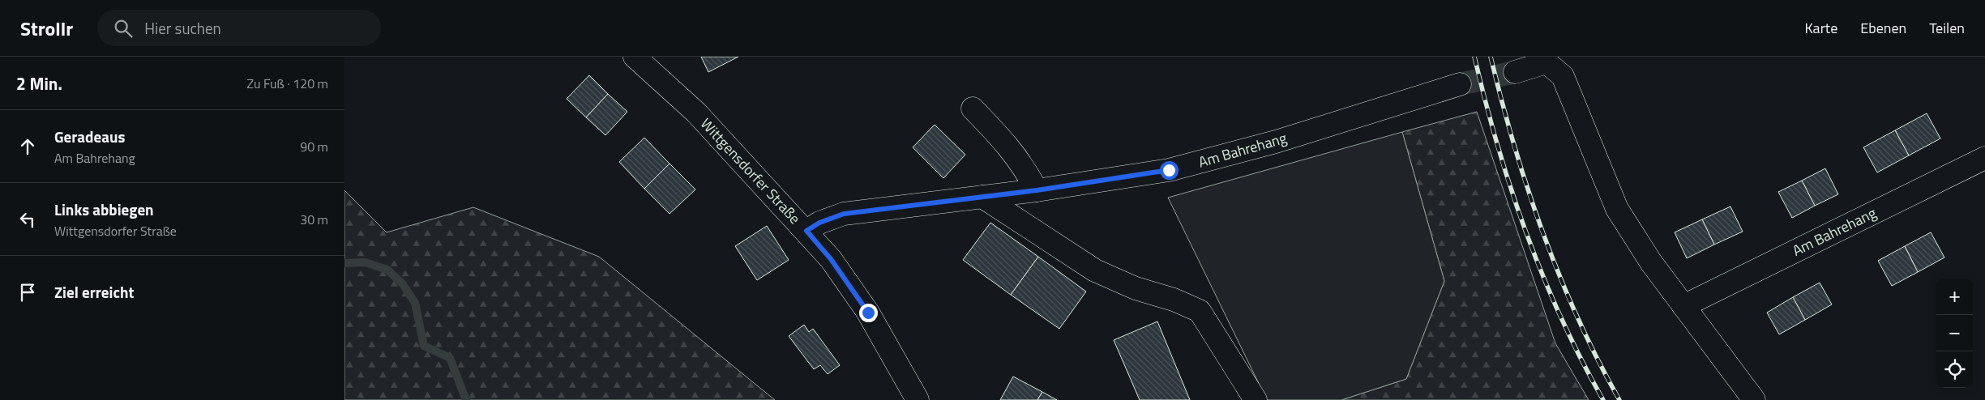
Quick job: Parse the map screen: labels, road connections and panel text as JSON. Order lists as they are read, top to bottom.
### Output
{
  "streets": {
    "street": ["Am Bahrehang", "Wittgensdorfer Straße"]
  },
  "crossings": [
    ["Am Bahrehang", "Wittgensdorfer Straße"]
  ],
  "page": {
    "header": "Strollr",
    "search": "Hier suchen",
    "nav": ["Karte", "Ebenen", "Teilen"],
    "heading": ["2 Min.", "Zu Fuß · 120 m"],
    "list": [
      ["Geradeaus", "Am Bahrehang", "90 m"],
      ["Links abbiegen", "Wittgensdorfer Straße", "30 m"],
      "Ziel erreicht"
    ],
    "map_buttons": ["+", "−"]
  }
}
